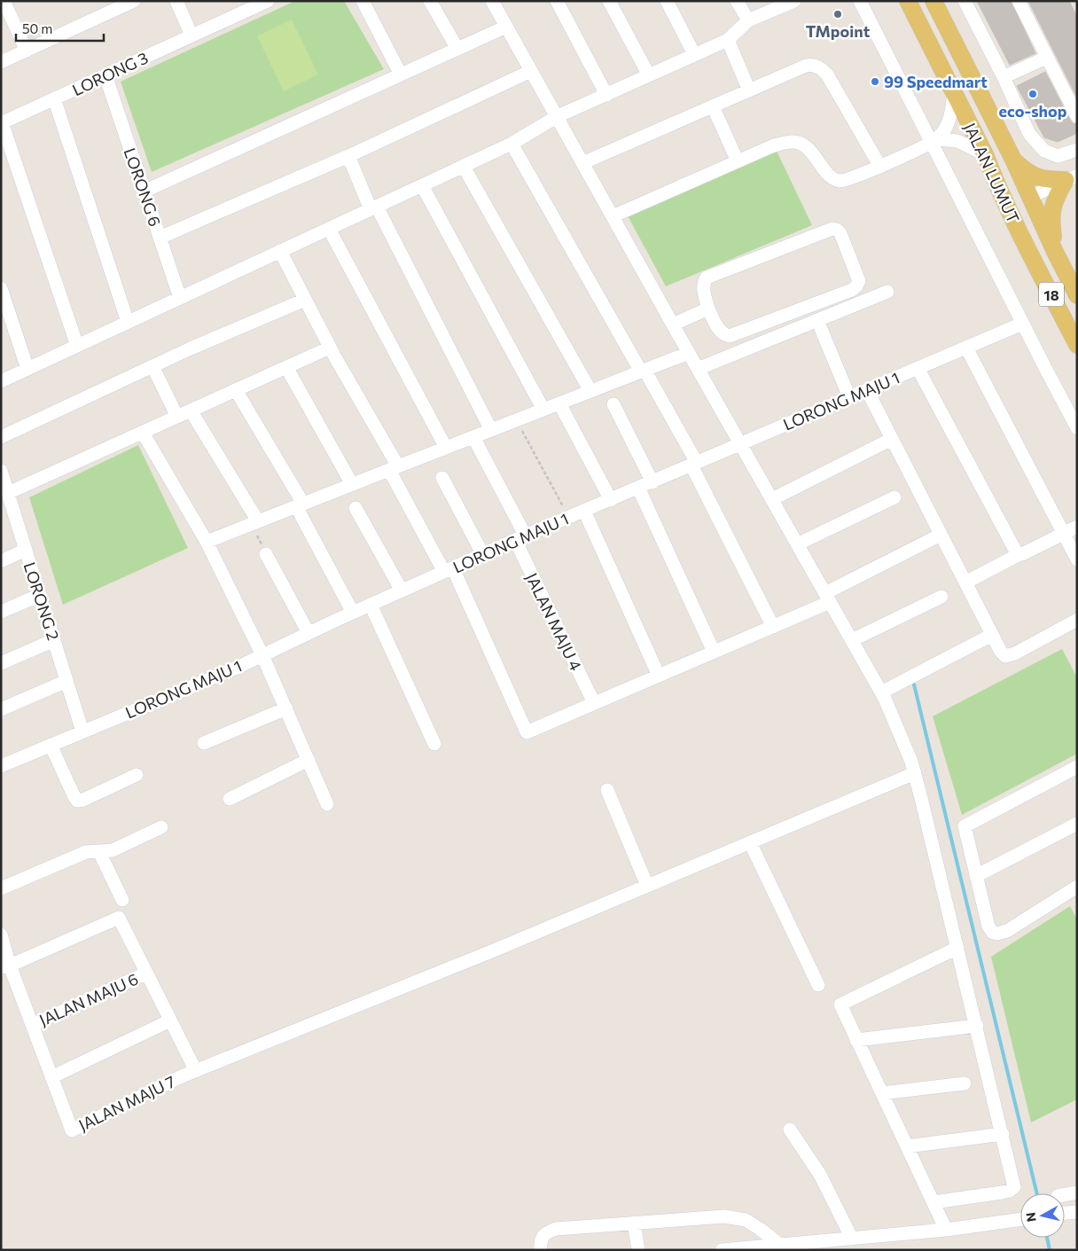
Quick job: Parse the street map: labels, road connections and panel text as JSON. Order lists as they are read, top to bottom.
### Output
{
  "streets": {
    "main road": ["JALAN LUMUT", "18"],
    "street": [
      "LORONG 3",
      "LORONG 6",
      "LORONG MAJU 1",
      "LORONG 2",
      "JALAN MAJU 4",
      "JALAN MAJU 6",
      "JALAN MAJU 7"
    ]
  },
  "crossings": [
    ["LORONG 3", "LORONG 6"],
    ["LORONG MAJU 1", "LORONG 2"],
    ["LORONG MAJU 1", "JALAN MAJU 4"]
  ],
  "places": ["TMpoint", "99 Speedmart", "eco-shop"],
  "scale_bar": "50 m",
  "north": "left"
}
